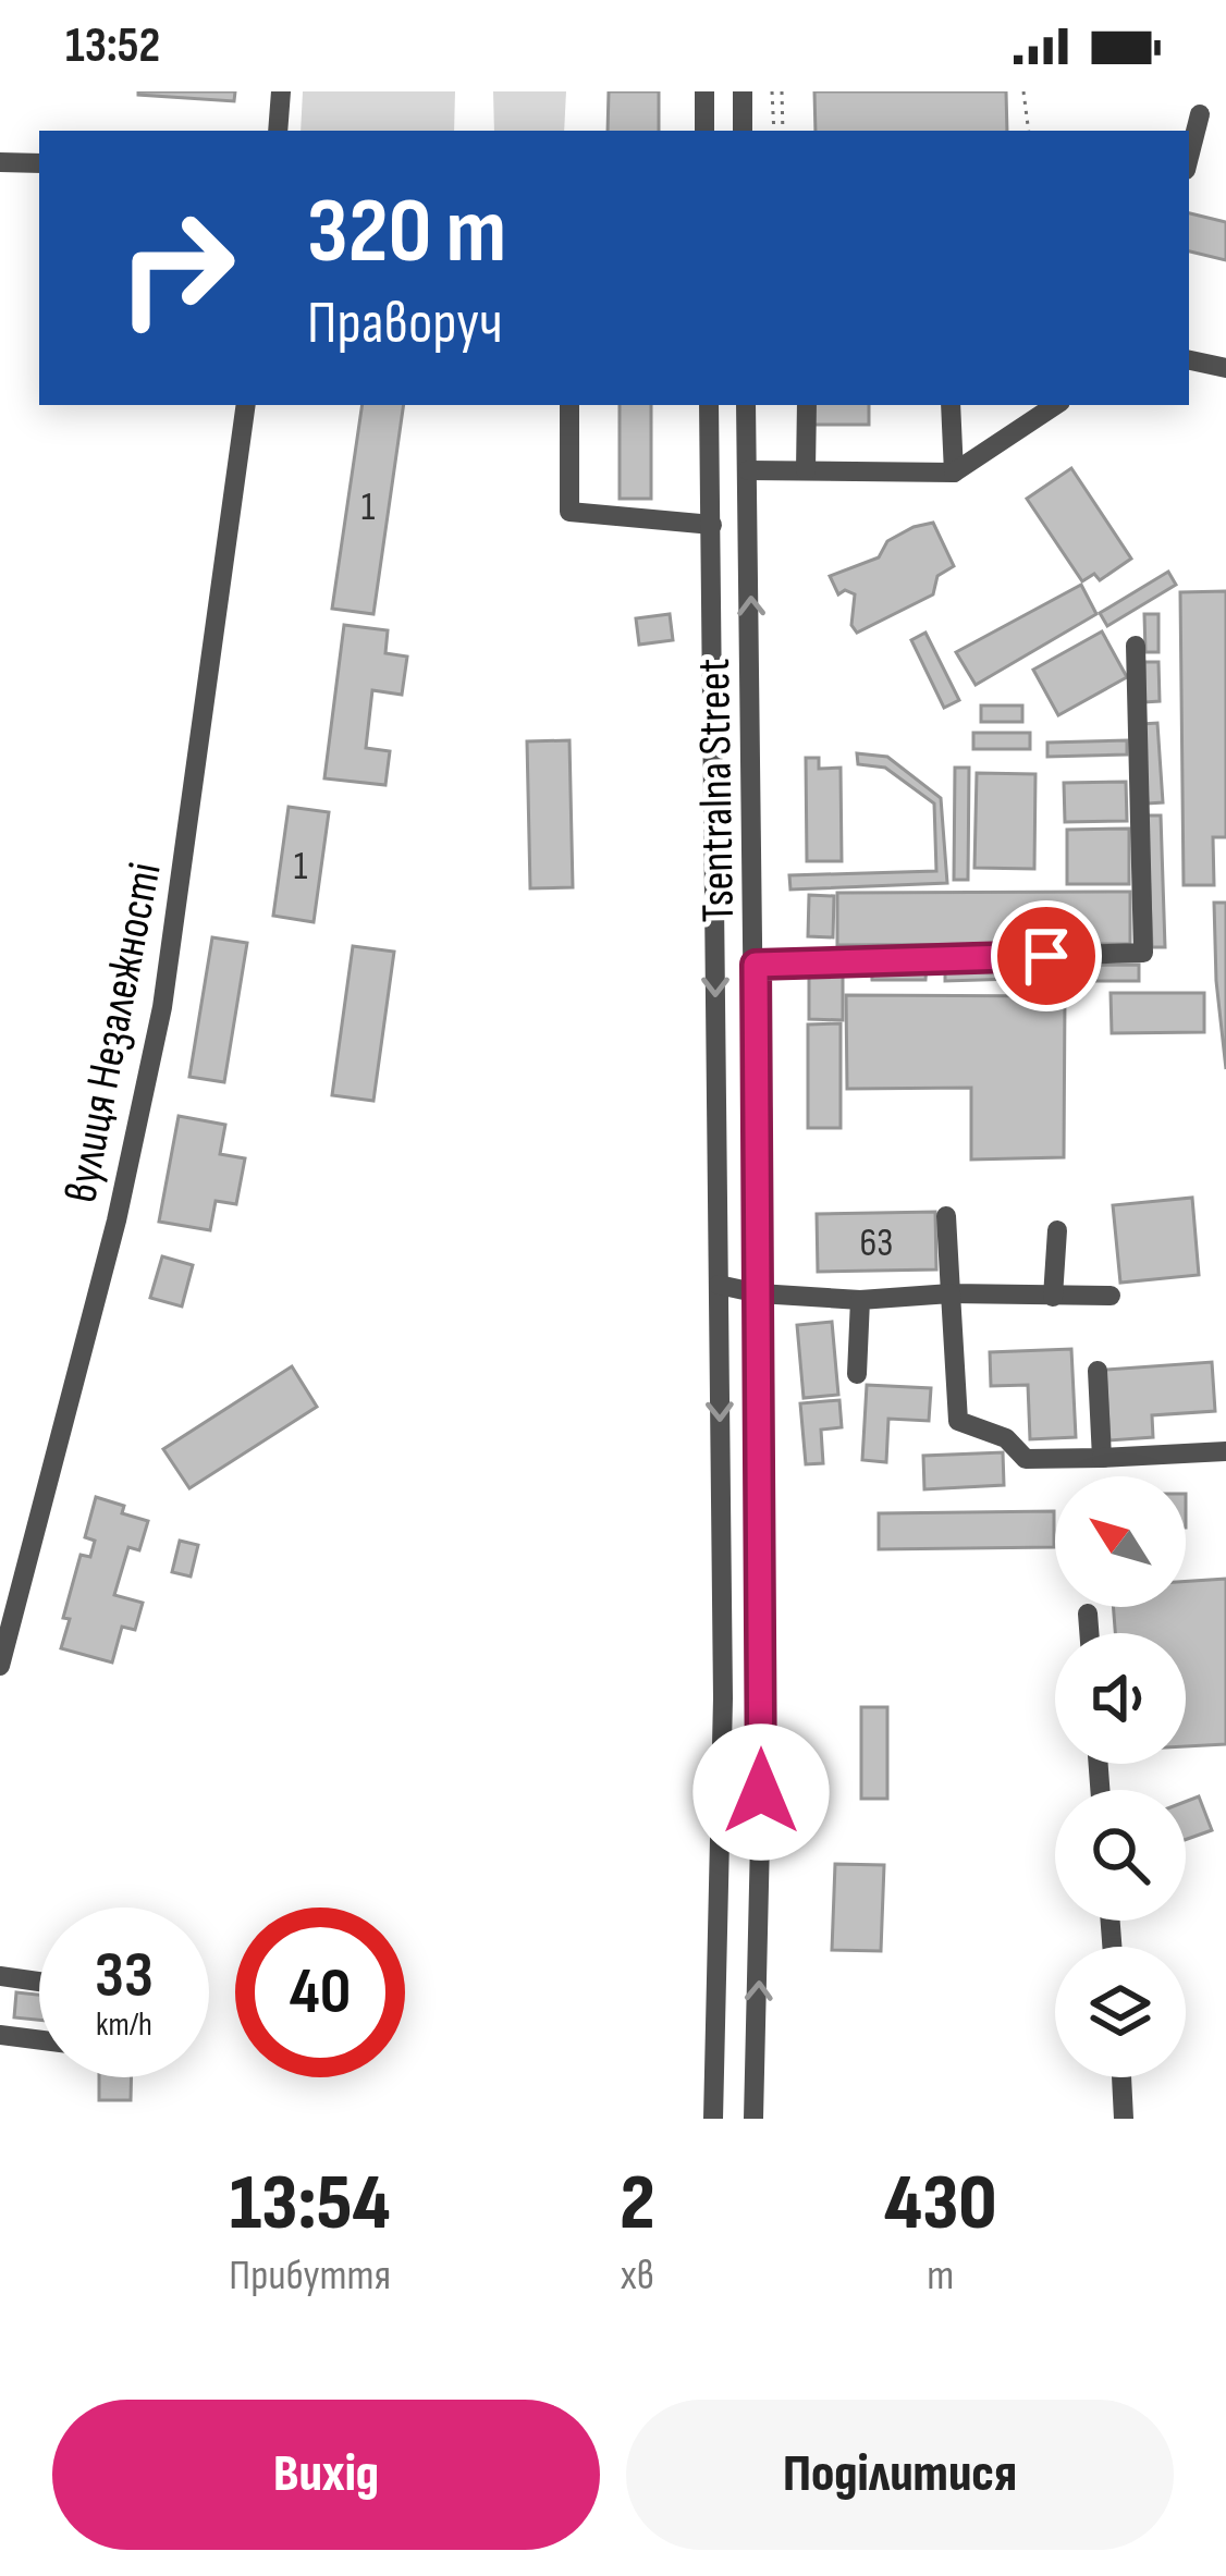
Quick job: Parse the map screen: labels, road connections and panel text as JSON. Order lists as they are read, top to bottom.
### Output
{
  "streets": {
    "street": ["Tsentralna Street", "вулиця Незалежності"]
  },
  "house_numbers": ["1", "1", "63"],
  "north": "top left",
  "page": {
    "status": "13:52",
    "turn": ["320 m", "Праворуч"],
    "speed": "33 km/h",
    "limit": "40",
    "eta": [
      "13:54",
      "Прибуття",
      "2",
      "хв",
      "430",
      "m"
    ],
    "buttons": ["Вихід", "Поділитися"]
  }
}
